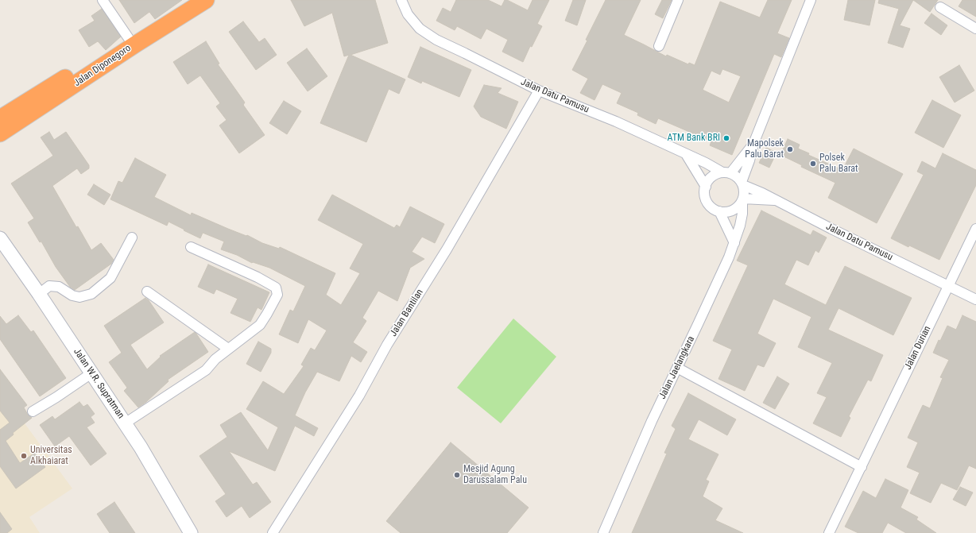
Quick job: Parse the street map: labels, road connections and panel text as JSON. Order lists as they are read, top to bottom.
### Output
{
  "streets": {
    "highway": ["Jalan Diponegoro"],
    "street": [
      "Jalan Datu Pamusu",
      "Jalan Bantilan",
      "Jalan Durian",
      "Jalan Jaelangkara",
      "Jalan W.R. Supratman"
    ]
  },
  "crossings": [
    ["Jalan Datu Pamusu", "Jalan Bantilan"],
    ["Jalan Datu Pamusu", "Jalan Durian"],
    ["Jalan Datu Pamusu", "Jalan Jaelangkara"]
  ],
  "places": [
    "ATM Bank BRI",
    "Mapolsek Palu Barat",
    "Polsek Palu Barat",
    "Universitas Alkhaiarat",
    "Mesjid Agung Darussalam Palu"
  ]
}
